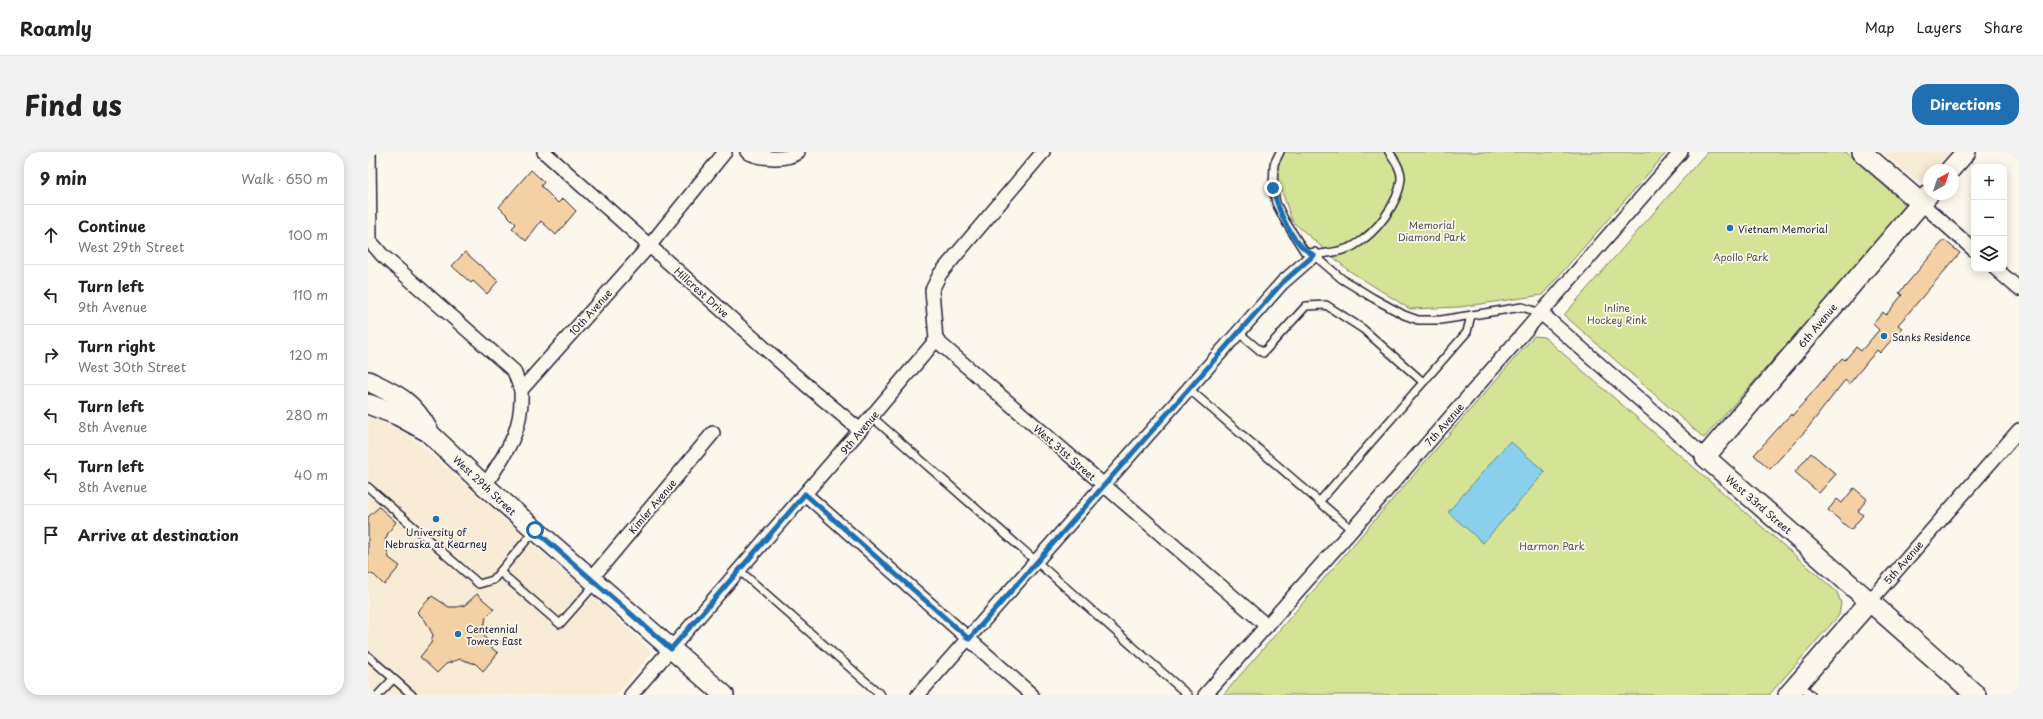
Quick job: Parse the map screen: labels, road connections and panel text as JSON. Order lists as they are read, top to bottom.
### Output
{
  "streets": {
    "street": [
      "Hillcrest Drive",
      "10th Avenue",
      "6th Avenue",
      "7th Avenue",
      "9th Avenue",
      "West 31st Street",
      "West 29th Street",
      "West 33rd Street",
      "Kimler Avenue",
      "5th Avenue"
    ]
  },
  "crossings": [
    ["Hillcrest Drive", "10th Avenue"],
    ["Hillcrest Drive", "9th Avenue"],
    ["6th Avenue", "West 33rd Street"],
    ["7th Avenue", "West 31st Street"],
    ["7th Avenue", "West 33rd Street"],
    ["9th Avenue", "West 31st Street"],
    ["9th Avenue", "West 29th Street"],
    ["West 29th Street", "Kimler Avenue"],
    ["West 33rd Street", "5th Avenue"]
  ],
  "parks": [
    "Memorial Diamond Park",
    "Apollo Park",
    "Inline Hockey Rink",
    "Harmon Park"
  ],
  "places": [
    "Vietnam Memorial",
    "Sanks Residence",
    "University of Nebraska at Kearney",
    "Centennial Towers East"
  ],
  "north": "top right",
  "page": {
    "header": "Roamly",
    "nav": ["Map", "Layers", "Share"],
    "title": "Find us",
    "buttons": "Directions",
    "heading": ["9 min", "Walk · 650 m"],
    "map_buttons": ["+", "−"],
    "list": [
      ["Continue", "West 29th Street", "100 m"],
      ["Turn left", "9th Avenue", "110 m"],
      ["Turn right", "West 30th Street", "120 m"],
      ["Turn left", "8th Avenue", "280 m"],
      ["Turn left", "8th Avenue", "40 m"],
      "Arrive at destination"
    ]
  }
}
